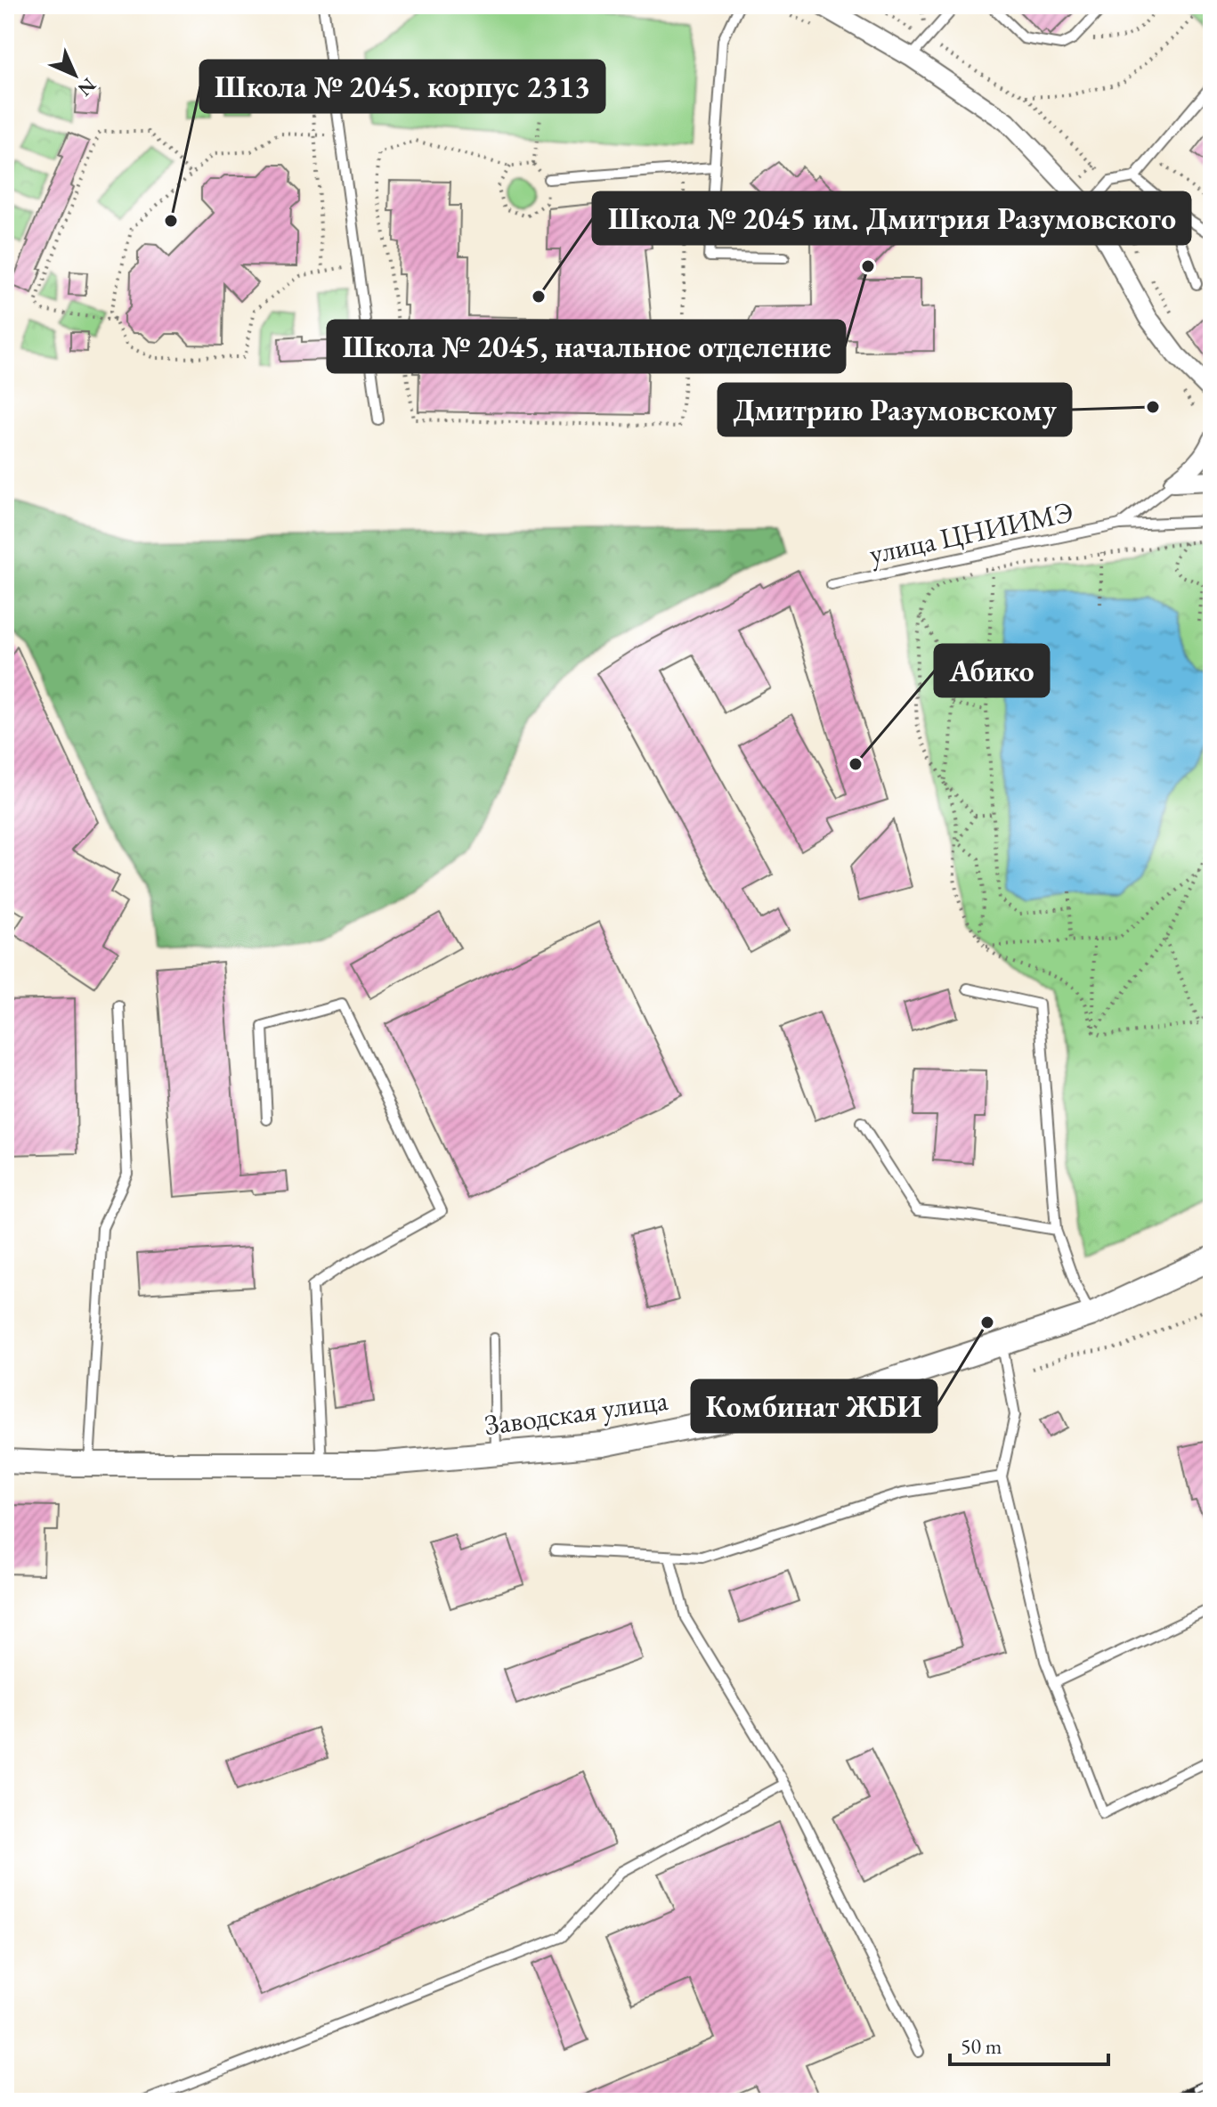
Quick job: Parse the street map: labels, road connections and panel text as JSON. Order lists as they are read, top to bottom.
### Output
{
  "streets": {
    "street": ["Заводская улица"],
    "lane": ["улица ЦНИИМЭ"]
  },
  "places": [
    "Школа № 2045. корпус 2313",
    "Школа № 2045, начальное отделение",
    "Школа № 2045 им. Дмитрия Разумовского",
    "Дмитрию Разумовскому",
    "Абико",
    "Комбинат ЖБИ"
  ],
  "scale_bar": "50 m",
  "north": "bottom right"
}
